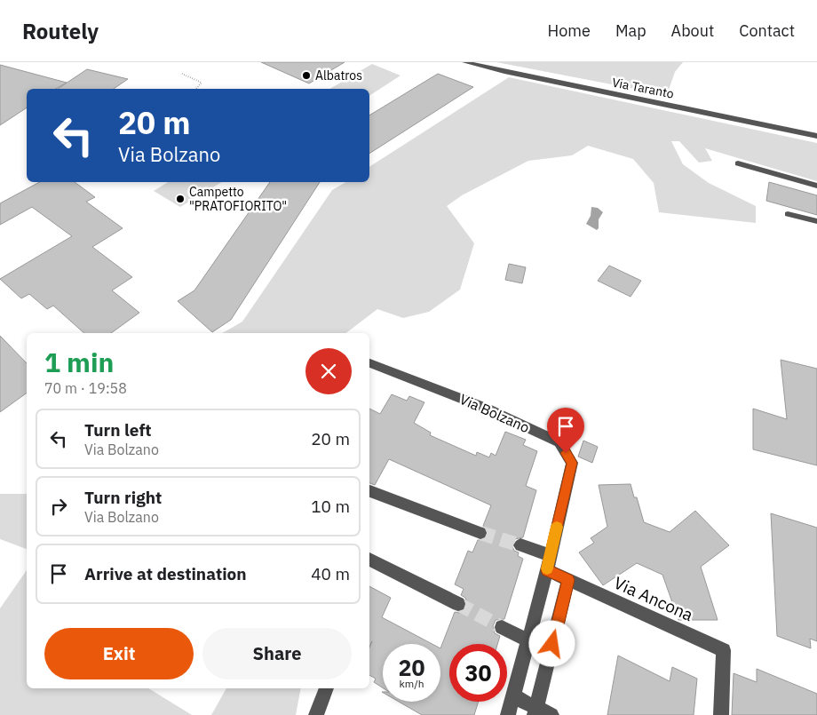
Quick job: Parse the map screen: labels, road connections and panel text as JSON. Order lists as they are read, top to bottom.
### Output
{
  "streets": {
    "street": ["Via Taranto", "Via Bolzano", "Via Ancona"]
  },
  "places": ["Albatros", "Campetto \"PRATOFIORITO\""],
  "page": {
    "header": "Routely",
    "nav": [
      "Home",
      "Map",
      "About",
      "Contact"
    ],
    "turn": ["20 m", "Via Bolzano"],
    "heading": ["1 min", "70 m · 19:58"],
    "list": [
      {
        "name": "Turn left",
        "note": "Via Bolzano",
        "value": "20 m"
      },
      {
        "name": "Turn right",
        "note": "Via Bolzano",
        "value": "10 m"
      },
      {
        "name": "Arrive at destination",
        "value": "40 m"
      }
    ],
    "buttons": ["Exit", "Share"],
    "speed": "20 km/h",
    "limit": "30"
  }
}
